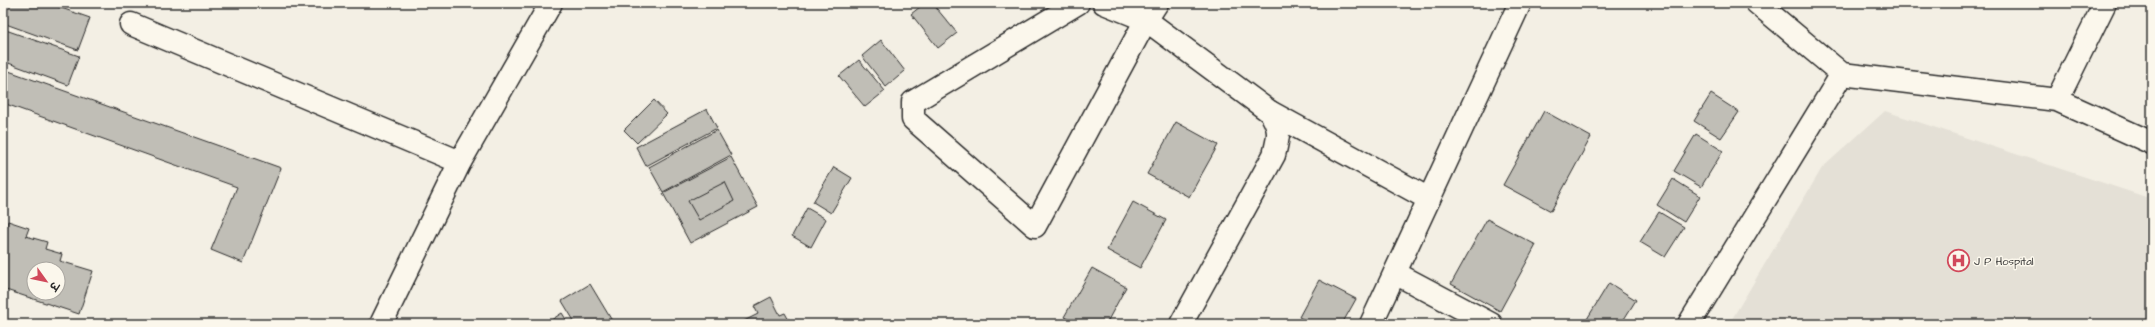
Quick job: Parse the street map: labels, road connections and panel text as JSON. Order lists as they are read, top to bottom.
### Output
{
  "places": {
    "hospital": ["J P Hospital"]
  },
  "north": "bottom right"
}
